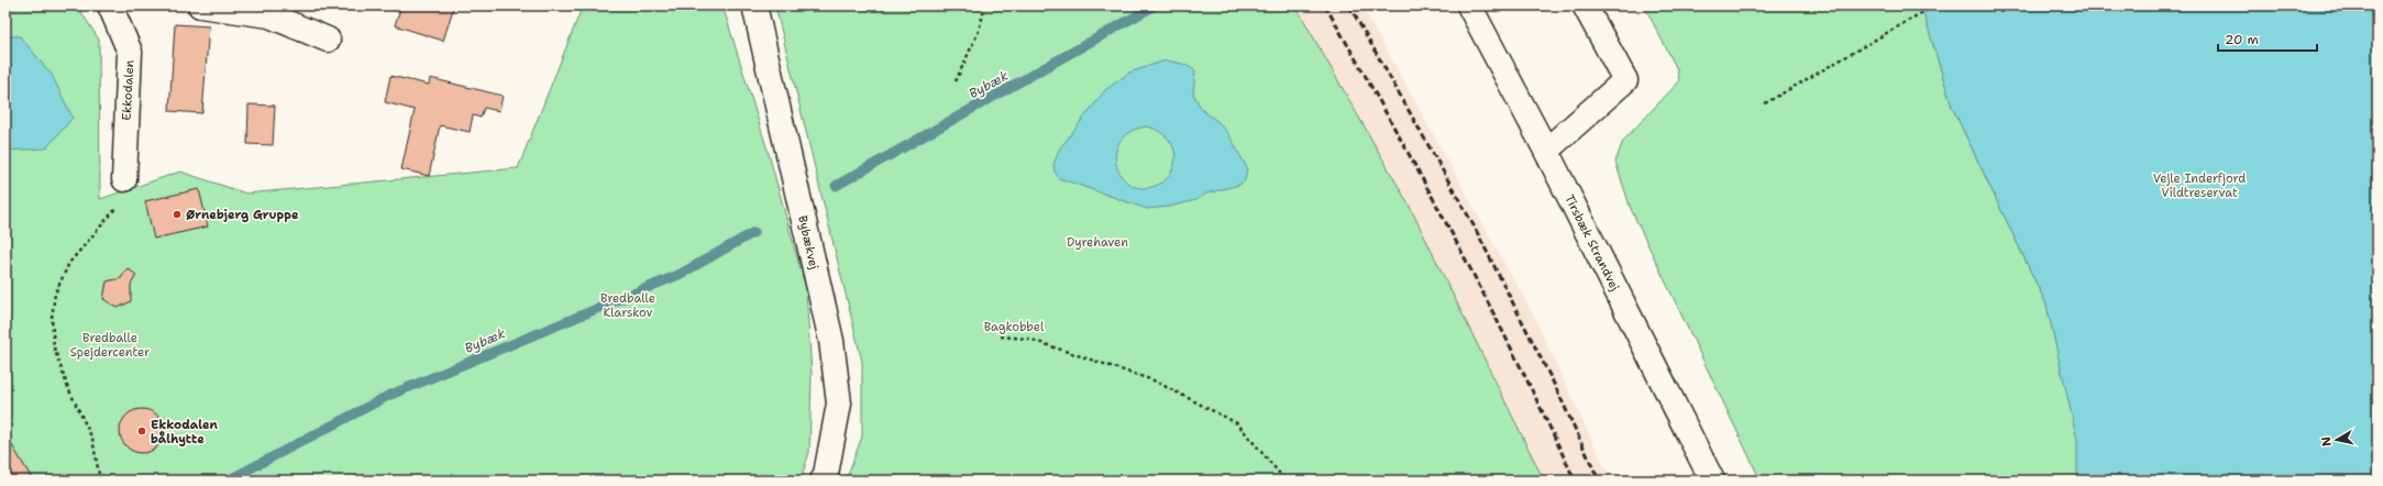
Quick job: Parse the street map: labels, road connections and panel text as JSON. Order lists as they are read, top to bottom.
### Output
{
  "streets": {
    "street": ["Ekkodalen", "Bybækvej", "Tirsbæk Strandvej"]
  },
  "water": ["Bybæk"],
  "parks": [
    "Vejle Inderfjord Vildtreservat",
    "Dyrehaven",
    "Bredballe Klarskov",
    "Bagkobbel",
    "Bredballe Spejdercenter"
  ],
  "places": ["Ørnebjerg Gruppe", "Ekkodalen bålhytte"],
  "scale_bar": "20 m",
  "north": "left"
}
